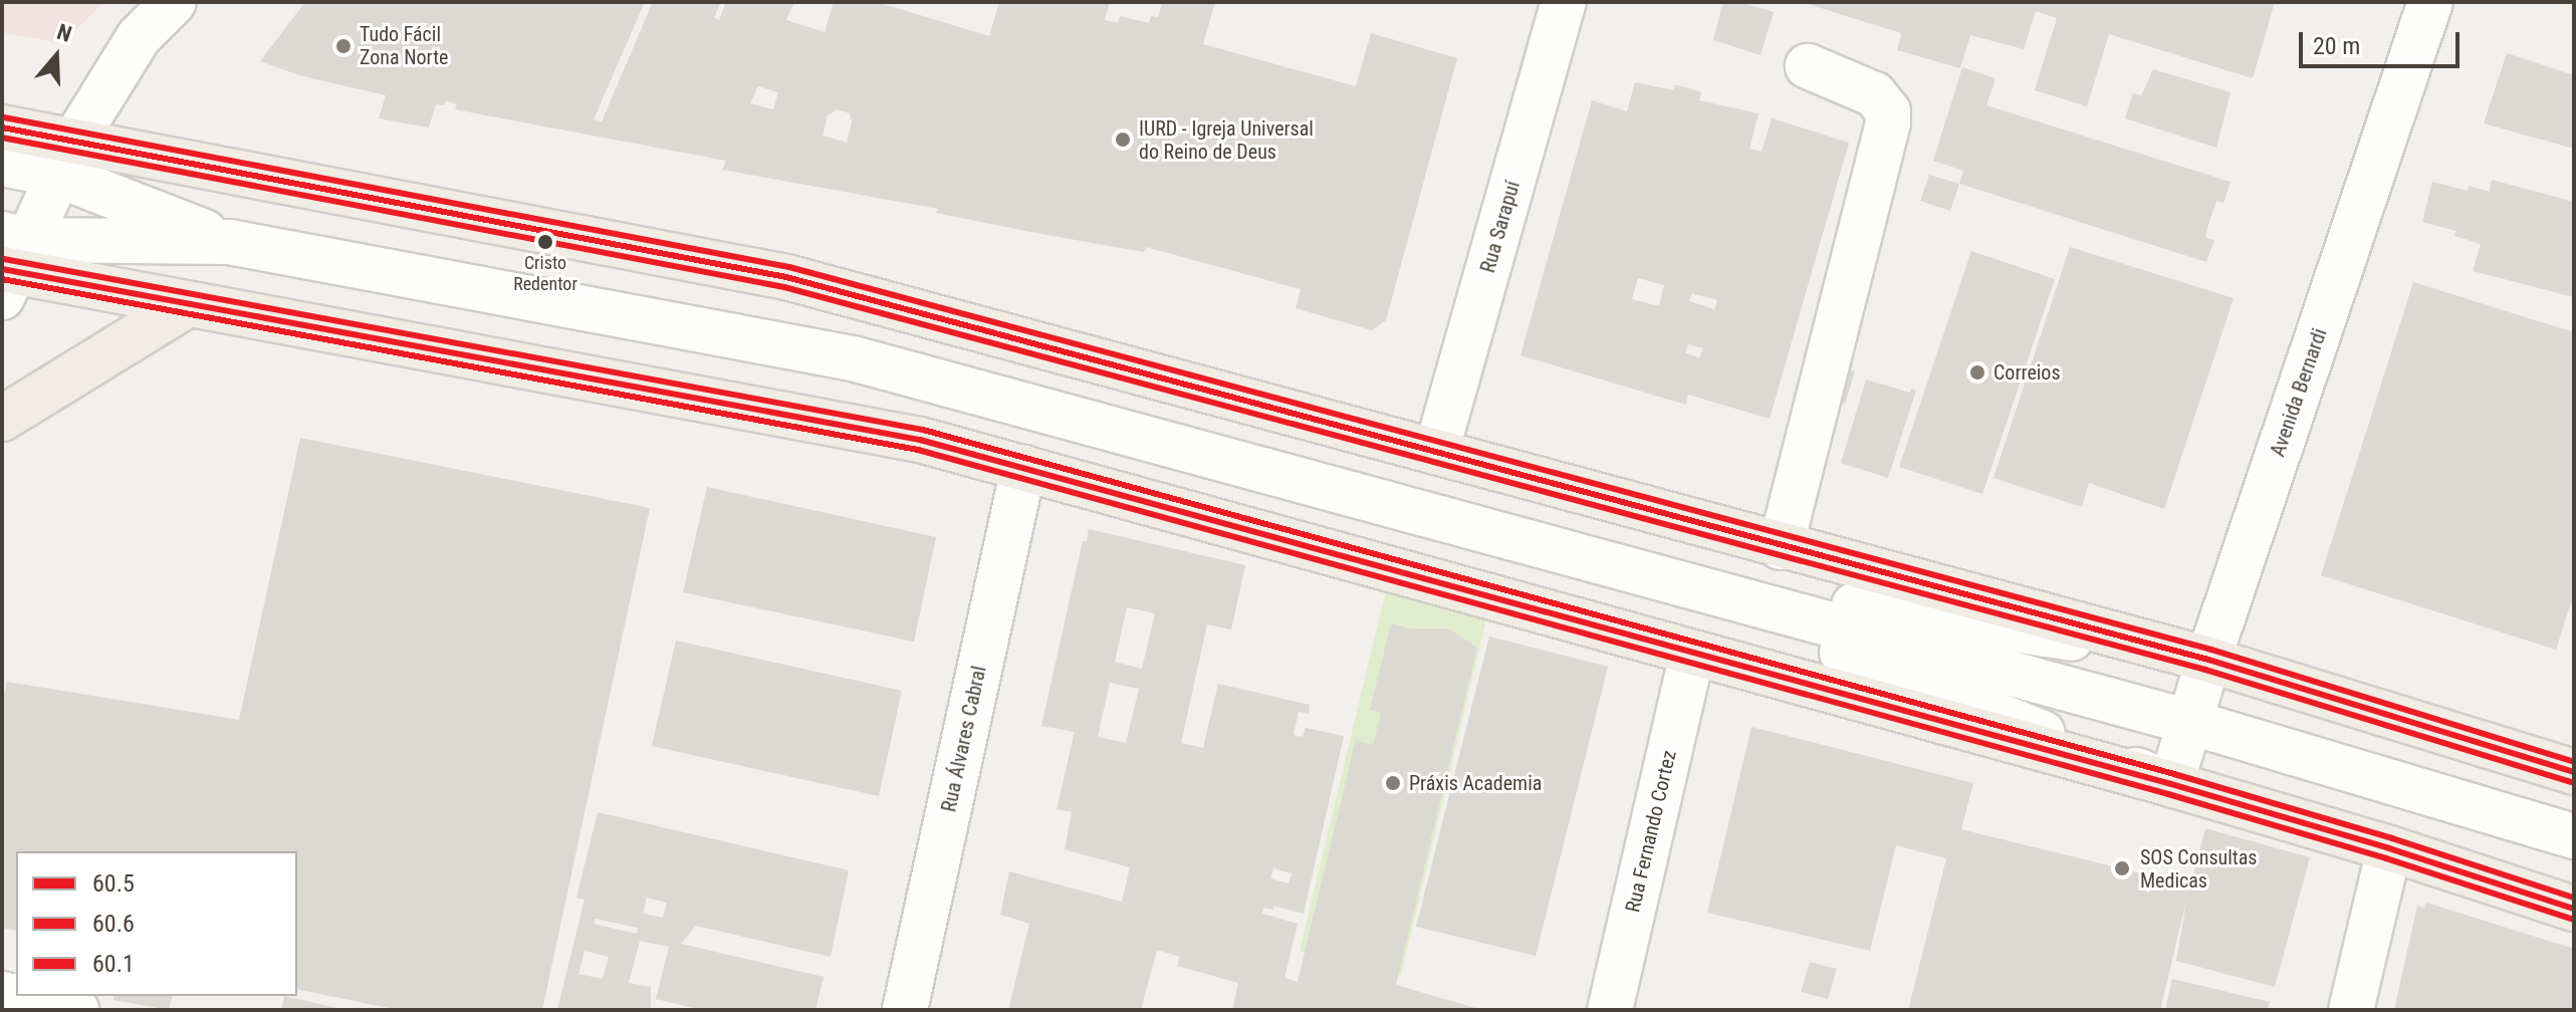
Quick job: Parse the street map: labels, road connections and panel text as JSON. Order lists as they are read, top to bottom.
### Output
{
  "streets": {
    "street": [
      "Rua Sarapuí",
      "Avenida Bernardi",
      "Rua Álvares Cabral",
      "Rua Fernando Cortez"
    ]
  },
  "places": [
    "Tudo Fácil Zona Norte",
    "IURD - Igreja Universal do Reino de Deus",
    "Cristo Redentor",
    "Correios",
    "Práxis Academia",
    "SOS Consultas Medicas"
  ],
  "lines": ["transit line 60.1", "transit line 60.5", "transit line 60.6"],
  "legend": ["60.5", "60.6", "60.1"],
  "scale_bar": "20 m",
  "north": "top"
}
